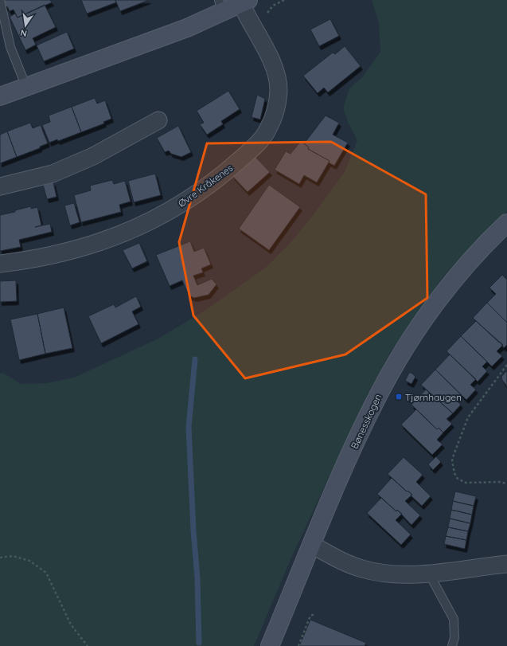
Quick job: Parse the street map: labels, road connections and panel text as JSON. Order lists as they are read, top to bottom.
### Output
{
  "streets": {
    "main road": ["Øvre Kråkenes", "Bønesskogen"]
  },
  "places": {
    "transit": ["Tjørnhaugen"]
  },
  "north": "bottom"
}
